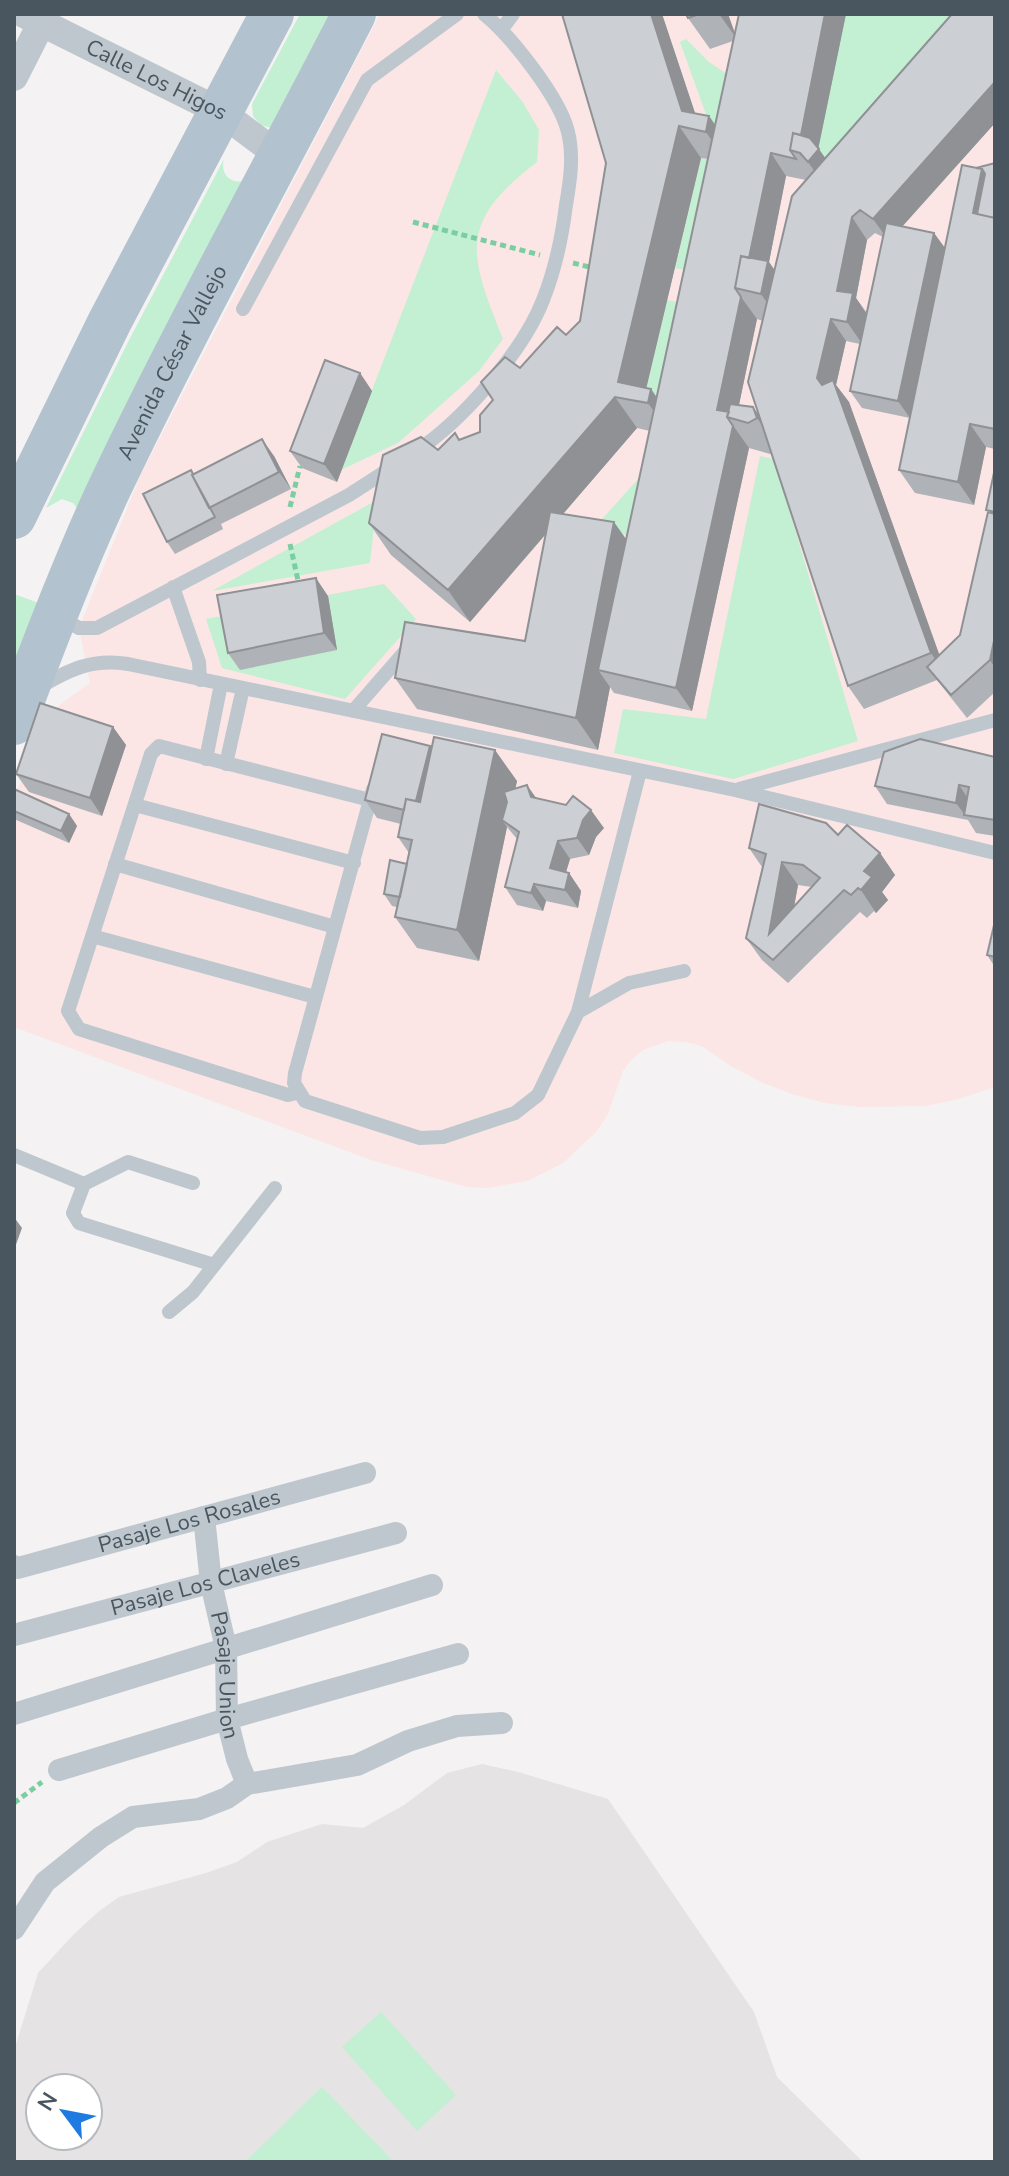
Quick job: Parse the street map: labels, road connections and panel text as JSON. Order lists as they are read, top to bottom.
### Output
{
  "streets": {
    "main road": ["Avenida César Vallejo"],
    "street": [
      "Calle Los Higos",
      "Pasaje Los Rosales",
      "Pasaje Los Claveles",
      "Pasaje Union"
    ]
  },
  "crossings": [
    ["Calle Los Higos", "Avenida César Vallejo"],
    ["Pasaje Los Rosales", "Pasaje Union"],
    ["Pasaje Los Claveles", "Pasaje Union"]
  ],
  "north": "top left"
}
